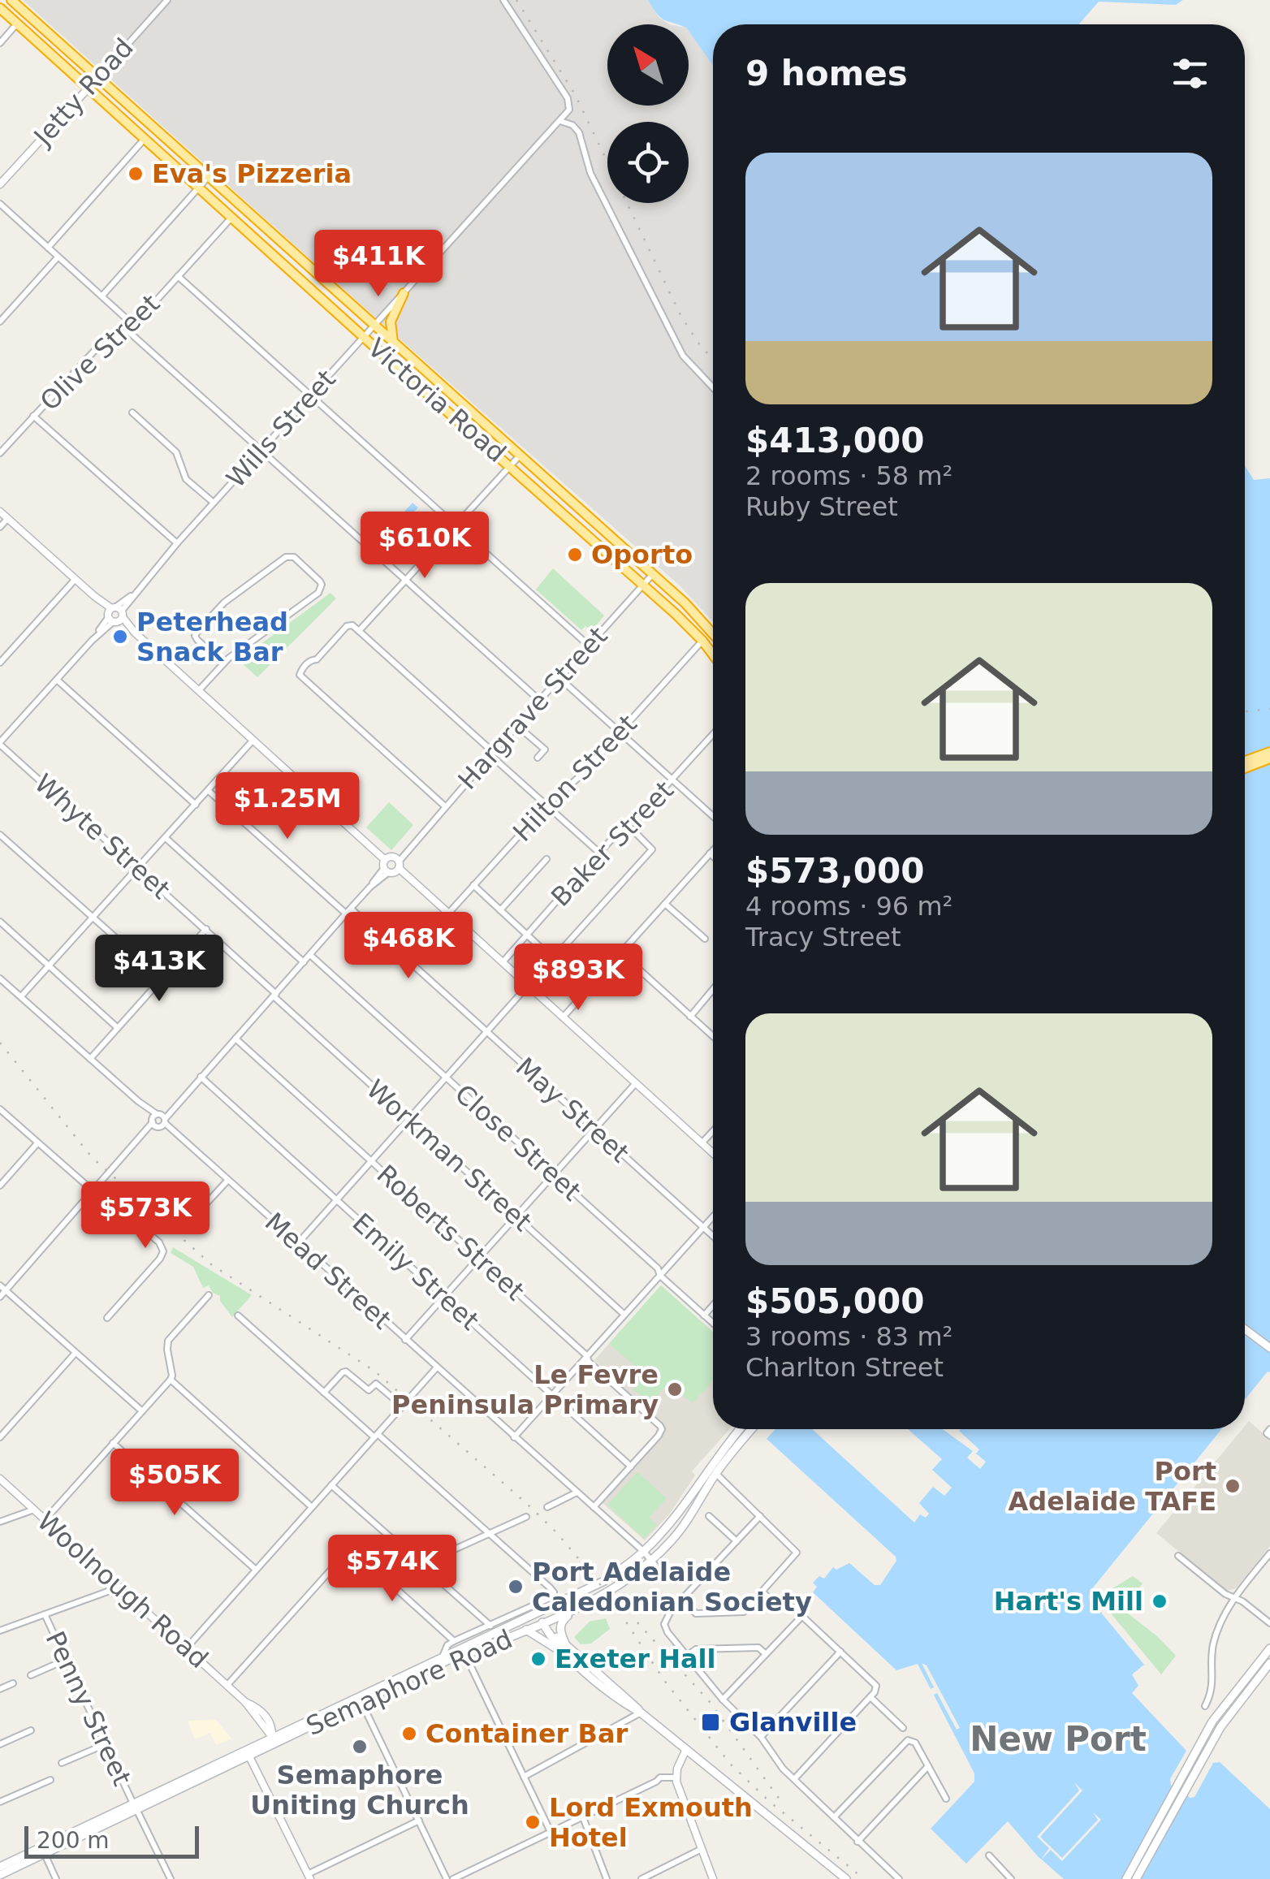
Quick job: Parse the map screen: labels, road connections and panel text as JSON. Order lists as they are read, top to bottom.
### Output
{
  "streets": {
    "highway": ["Victoria Road"],
    "main road": ["Semaphore Road"],
    "street": [
      "Jetty Road",
      "Olive Street",
      "Wills Street",
      "Hargrave Street",
      "Hilton Street",
      "Whyte Street",
      "Baker Street",
      "May Street",
      "Close Street",
      "Workman Street",
      "Roberts Street",
      "Mead Street",
      "Emily Street",
      "Woolnough Road",
      "Penny Street"
    ]
  },
  "crossings": [
    ["Jetty Road", "Victoria Road"],
    ["Olive Street", "Victoria Road"],
    ["Victoria Road", "Wills Street"],
    ["Victoria Road", "Hargrave Street"],
    ["Victoria Road", "Hilton Street"],
    ["Wills Street", "Whyte Street"],
    ["Hargrave Street", "Whyte Street"],
    ["Hargrave Street", "May Street"],
    ["Hargrave Street", "Close Street"],
    ["Hargrave Street", "Workman Street"],
    ["Hargrave Street", "Roberts Street"],
    ["Hargrave Street", "Mead Street"],
    ["Hargrave Street", "Emily Street"],
    ["Whyte Street", "Workman Street"],
    ["Roberts Street", "Emily Street"],
    ["Mead Street", "Semaphore Road"],
    ["Woolnough Road", "Semaphore Road"],
    ["Semaphore Road", "Penny Street"]
  ],
  "districts": ["New Port"],
  "places": {
    "other": [
      "Eva's Pizzeria",
      "Oporto",
      "Peterhead Snack Bar",
      "Le Fevre Peninsula Primary",
      "Port Adelaide TAFE",
      "Port Adelaide Caledonian Society",
      "Hart's Mill",
      "Exeter Hall",
      "Container Bar",
      "Semaphore Uniting Church",
      "Lord Exmouth Hotel"
    ],
    "transit": ["Glanville"]
  },
  "scale_bar": "200 m",
  "north": "top left",
  "page": {
    "heading": "9 homes",
    "list": [
      {
        "name": "$413,000",
        "note": "2 rooms · 58 m² · Ruby Street"
      },
      {
        "name": "$573,000",
        "note": "4 rooms · 96 m² · Tracy Street"
      },
      {
        "name": "$505,000",
        "note": "3 rooms · 83 m² · Charlton Street"
      }
    ],
    "price": [
      "$411K",
      "$610K",
      "$1.25M",
      "$468K",
      "$413K",
      "$893K",
      "$573K",
      "$505K",
      "$574K"
    ],
    "scale": "200 m"
  }
}
